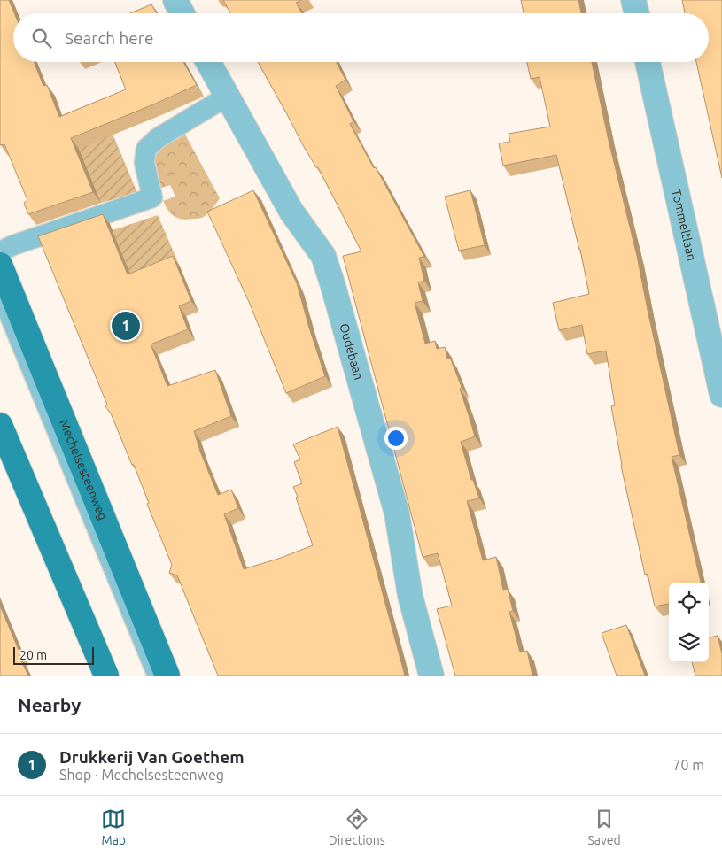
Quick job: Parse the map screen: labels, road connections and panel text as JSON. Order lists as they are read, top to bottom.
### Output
{
  "streets": {
    "main road": ["Mechelsesteenweg"],
    "street": ["Tommeltlaan", "Oudebaan"]
  },
  "scale_bar": "20 m",
  "page": {
    "search": "Search here",
    "pins": "1",
    "scale": "20 m",
    "heading": "Nearby",
    "list": [
      {
        "mark": "1",
        "name": "Drukkerij Van Goethem",
        "note": "Shop · Mechelsesteenweg",
        "value": "70 m"
      }
    ],
    "nav": ["Map", "Directions", "Saved"]
  }
}
